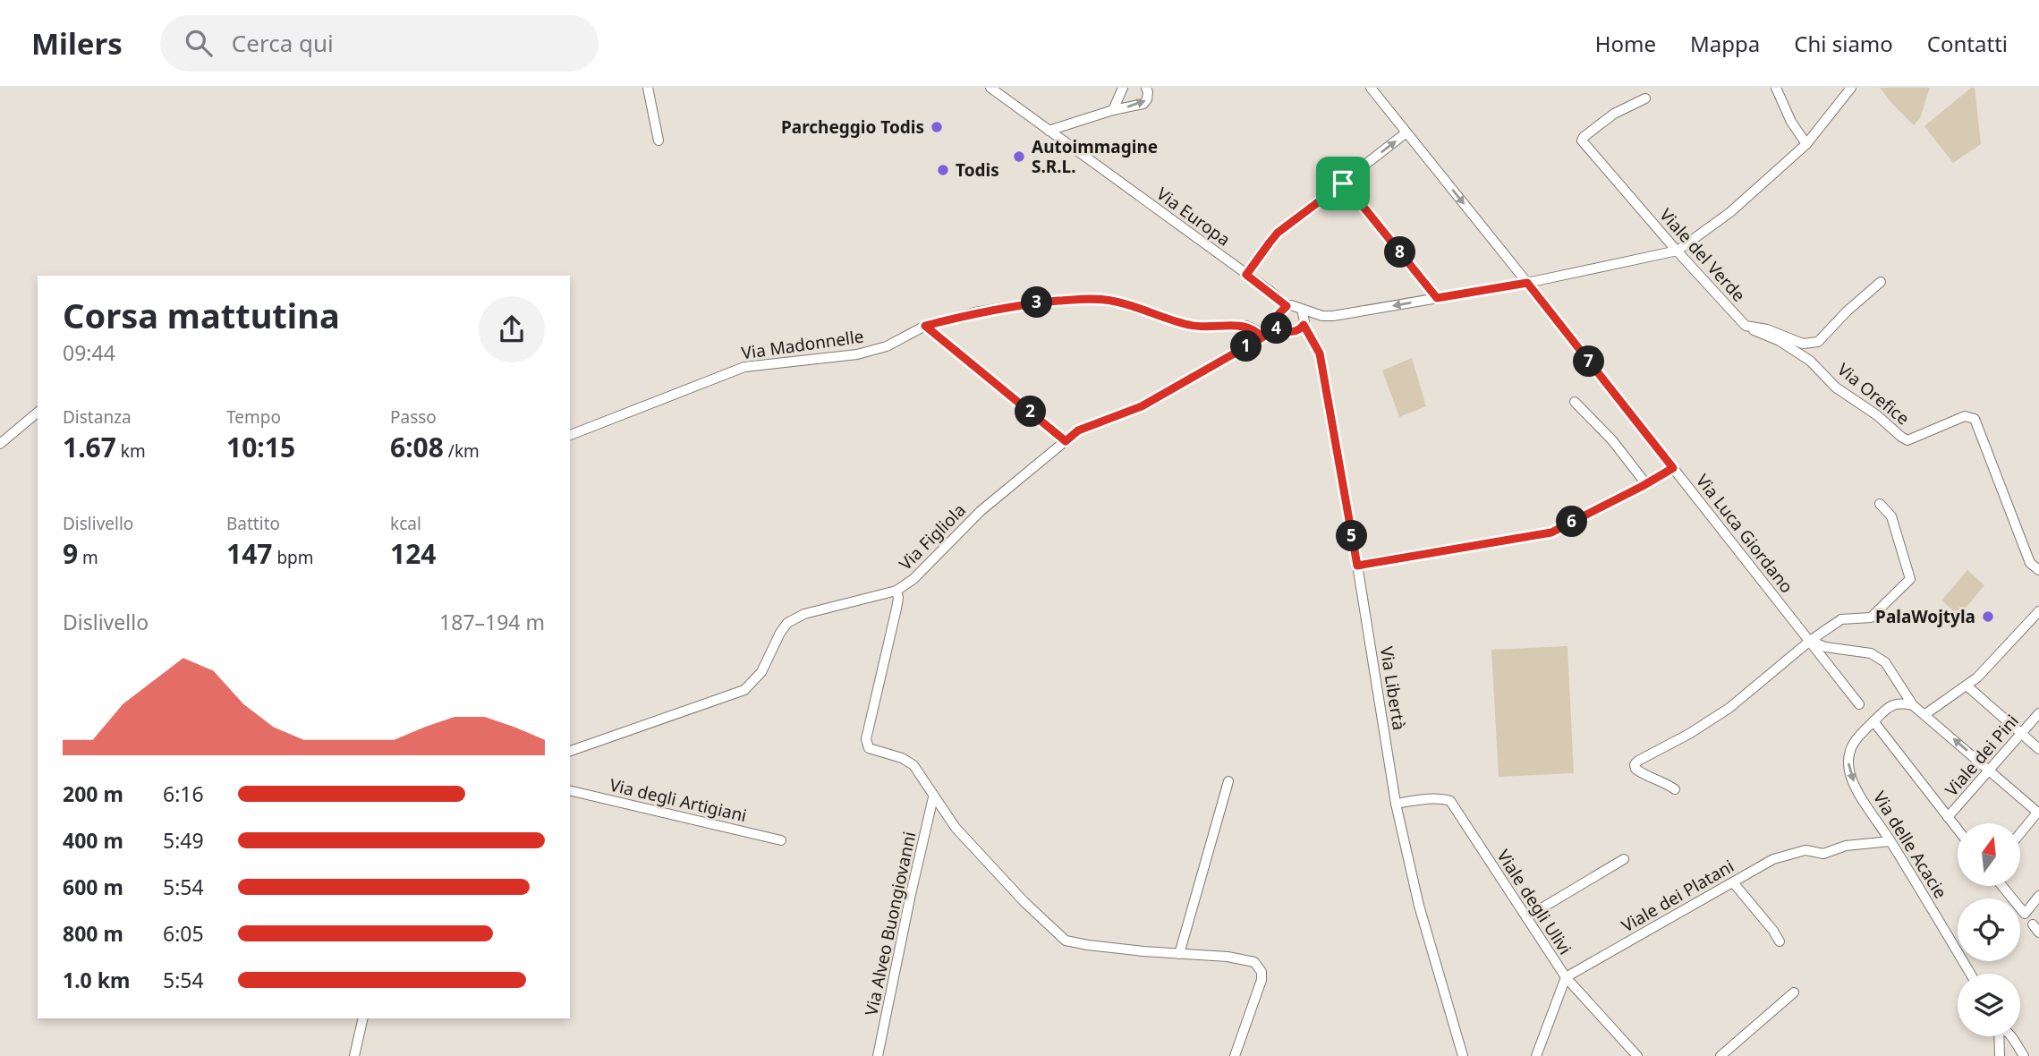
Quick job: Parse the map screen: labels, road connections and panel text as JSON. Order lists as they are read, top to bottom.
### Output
{
  "streets": {
    "street": [
      "Via Europa",
      "Viale del Verde",
      "Via Madonnelle",
      "Via Orefice",
      "Via Luca Giordano",
      "Via Figliola",
      "Via Libertà",
      "Viale dei Pini",
      "Via degli Artigiani",
      "Via delle Acacie",
      "Viale dei Platani",
      "Viale degli Ulivi",
      "Via Alveo Buongiovanni"
    ]
  },
  "crossings": [
    ["Via Europa", "Via Figliola"],
    ["Via Europa", "Via Libertà"],
    ["Viale del Verde", "Via Orefice"],
    ["Via Madonnelle", "Via Figliola"],
    ["Via Figliola", "Via Libertà"],
    ["Via Libertà", "Viale degli Ulivi"],
    ["Via delle Acacie", "Viale dei Platani"],
    ["Viale dei Platani", "Viale degli Ulivi"]
  ],
  "one_way": ["Via delle Acacie"],
  "places": [
    "Parcheggio Todis",
    "Autoimmagine S.R.L.",
    "Todis",
    "PalaWojtyla"
  ],
  "north": "top",
  "page": {
    "header": "Milers",
    "search": "Cerca qui",
    "nav": [
      "Home",
      "Mappa",
      "Chi siamo",
      "Contatti"
    ],
    "pins": [
      "8",
      "3",
      "4",
      "1",
      "7",
      "2",
      "6",
      "5"
    ],
    "heading": ["Corsa mattutina", "09:44"],
    "stats": [
      ["Distanza", "1.67 km"],
      ["Tempo", "10:15"],
      ["Passo", "6:08 /km"],
      ["Dislivello", "9 m"],
      ["Battito", "147 bpm"],
      ["kcal", "124"]
    ],
    "chart": ["Dislivello", "187–194 m"],
    "list": [
      {
        "name": "200 m",
        "note": "6:16"
      },
      {
        "name": "400 m",
        "note": "5:49"
      },
      {
        "name": "600 m",
        "note": "5:54"
      },
      {
        "name": "800 m",
        "note": "6:05"
      },
      {
        "name": "1.0 km",
        "note": "5:54"
      }
    ]
  }
}
